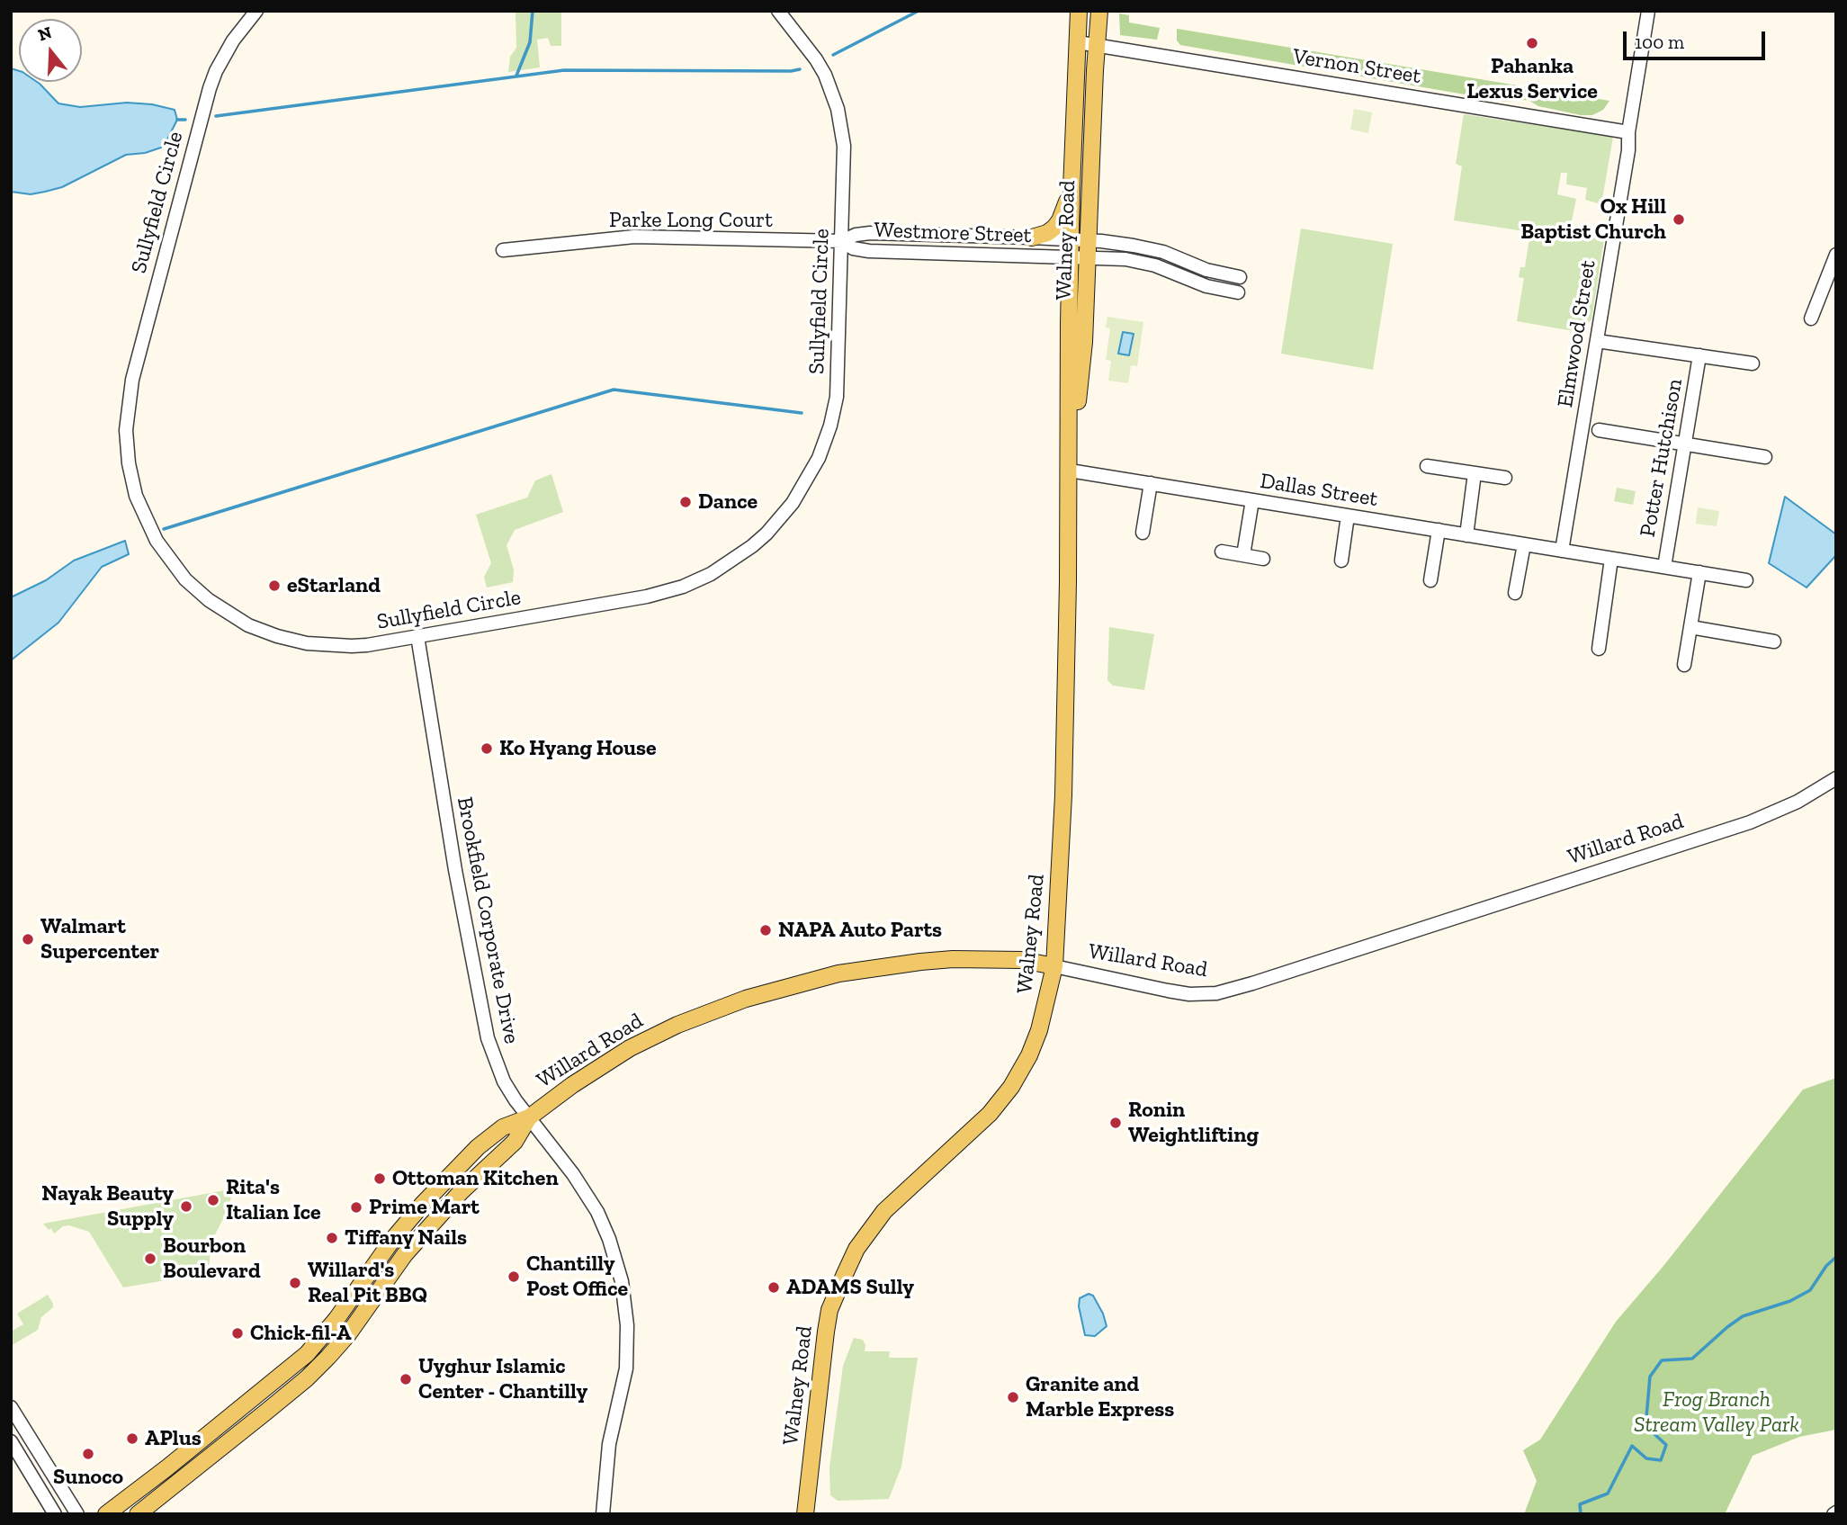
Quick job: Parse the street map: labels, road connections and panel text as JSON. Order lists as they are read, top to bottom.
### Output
{
  "streets": {
    "main road": ["Walney Road", "Willard Road"],
    "street": [
      "Vernon Street",
      "Sullyfield Circle",
      "Parke Long Court",
      "Westmore Street",
      "Elmwood Street",
      "Potter Hutchison",
      "Dallas Street",
      "Brookfield Corporate Drive"
    ]
  },
  "crossings": [
    ["Vernon Street", "Walney Road"],
    ["Vernon Street", "Elmwood Street"],
    ["Sullyfield Circle", "Parke Long Court"],
    ["Sullyfield Circle", "Westmore Street"],
    ["Sullyfield Circle", "Brookfield Corporate Drive"],
    ["Parke Long Court", "Westmore Street"],
    ["Westmore Street", "Walney Road"],
    ["Walney Road", "Dallas Street"],
    ["Walney Road", "Willard Road"],
    ["Elmwood Street", "Dallas Street"],
    ["Potter Hutchison", "Dallas Street"],
    ["Willard Road", "Brookfield Corporate Drive"]
  ],
  "parks": ["Frog Branch Stream Valley Park"],
  "places": [
    "Pahanka Lexus Service",
    "Ox Hill Baptist Church",
    "Dance",
    "eStarland",
    "Ko Hyang House",
    "NAPA Auto Parts",
    "Walmart Supercenter",
    "Ronin Weightlifting",
    "Ottoman Kitchen",
    "Rita's Italian Ice",
    "Nayak Beauty Supply",
    "Prime Mart",
    "Tiffany Nails",
    "Bourbon Boulevard",
    "Chantilly Post Office",
    "Willard's Real Pit BBQ",
    "ADAMS Sully",
    "Chick-fil-A",
    "Uyghur Islamic Center - Chantilly",
    "Granite and Marble Express",
    "APlus",
    "Sunoco"
  ],
  "scale_bar": "100 m",
  "north": "top"
}
